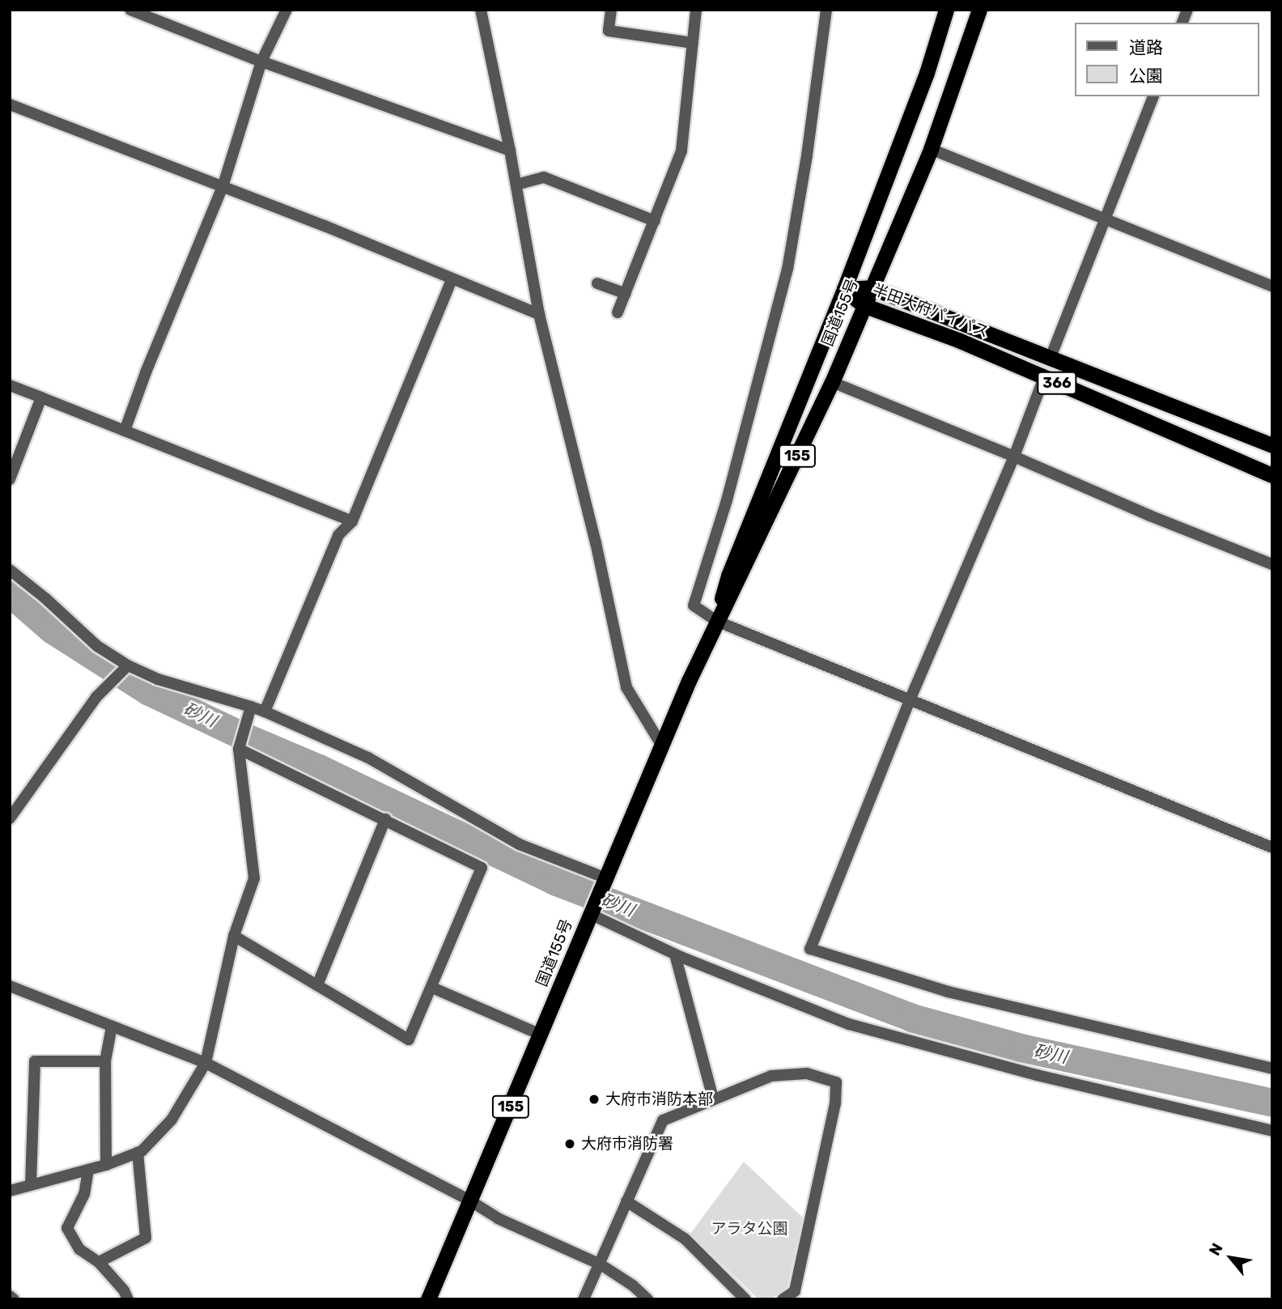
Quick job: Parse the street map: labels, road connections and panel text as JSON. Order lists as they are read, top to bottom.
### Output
{
  "streets": {
    "highway": [
      "半田大府パイパス",
      "国道155号",
      "366",
      "155"
    ]
  },
  "crossings": [
    ["半田大府パイパス", "国道155号"]
  ],
  "water": ["砂川"],
  "parks": ["アラタ公園"],
  "places": ["大府市消防本部", "大府市消防署"],
  "legend": ["道路", "公園"],
  "north": "top left"
}
